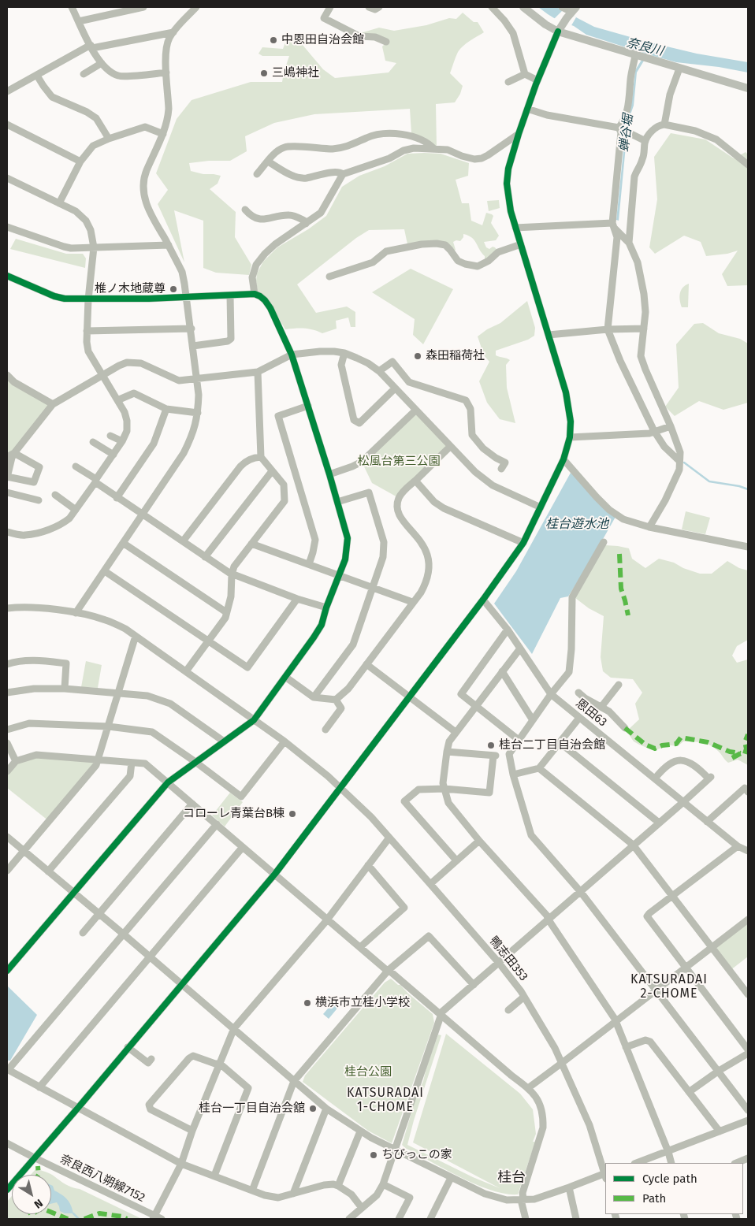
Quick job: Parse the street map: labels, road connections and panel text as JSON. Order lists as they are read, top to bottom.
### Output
{
  "streets": {
    "street": ["恩田63", "鴨志田353", "奈良西八朔線7152"]
  },
  "districts": ["KATSURADAI 2-CHOME", "KATSURADAI 1-CHOME", "桂台"],
  "water": ["奈良川", "蝉谷堀", "桂台遊水池"],
  "parks": ["松風台第三公園", "桂台公園"],
  "places": [
    "中恩田自治会館",
    "三嶋神社",
    "椎ノ木地蔵尊",
    "森田稲荷社",
    "桂台二丁目自治会館",
    "コローレ青葉台B棟",
    "横浜市立桂小学校",
    "桂台一丁目自治会舘",
    "ちびっこの家"
  ],
  "legend": ["Cycle path", "Path"],
  "north": "bottom right"
}
